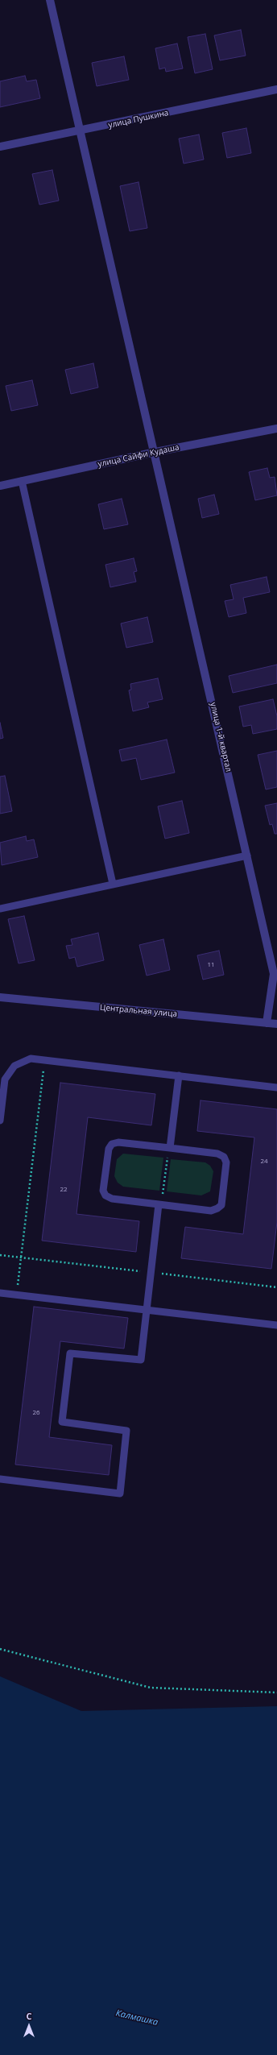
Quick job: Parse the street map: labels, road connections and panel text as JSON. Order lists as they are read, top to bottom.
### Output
{
  "streets": {
    "street": [
      "улица Пушкина",
      "улица Сайфи Кудаша",
      "улица 1-й квартал",
      "Центральная улица"
    ]
  },
  "crossings": [
    ["улица Пушкина", "улица 1-й квартал"],
    ["улица Сайфи Кудаша", "улица 1-й квартал"],
    ["улица 1-й квартал", "Центральная улица"]
  ],
  "water": ["Калмашка"],
  "house_numbers": [
    "11",
    "24",
    "22",
    "26"
  ],
  "north": "top"
}
